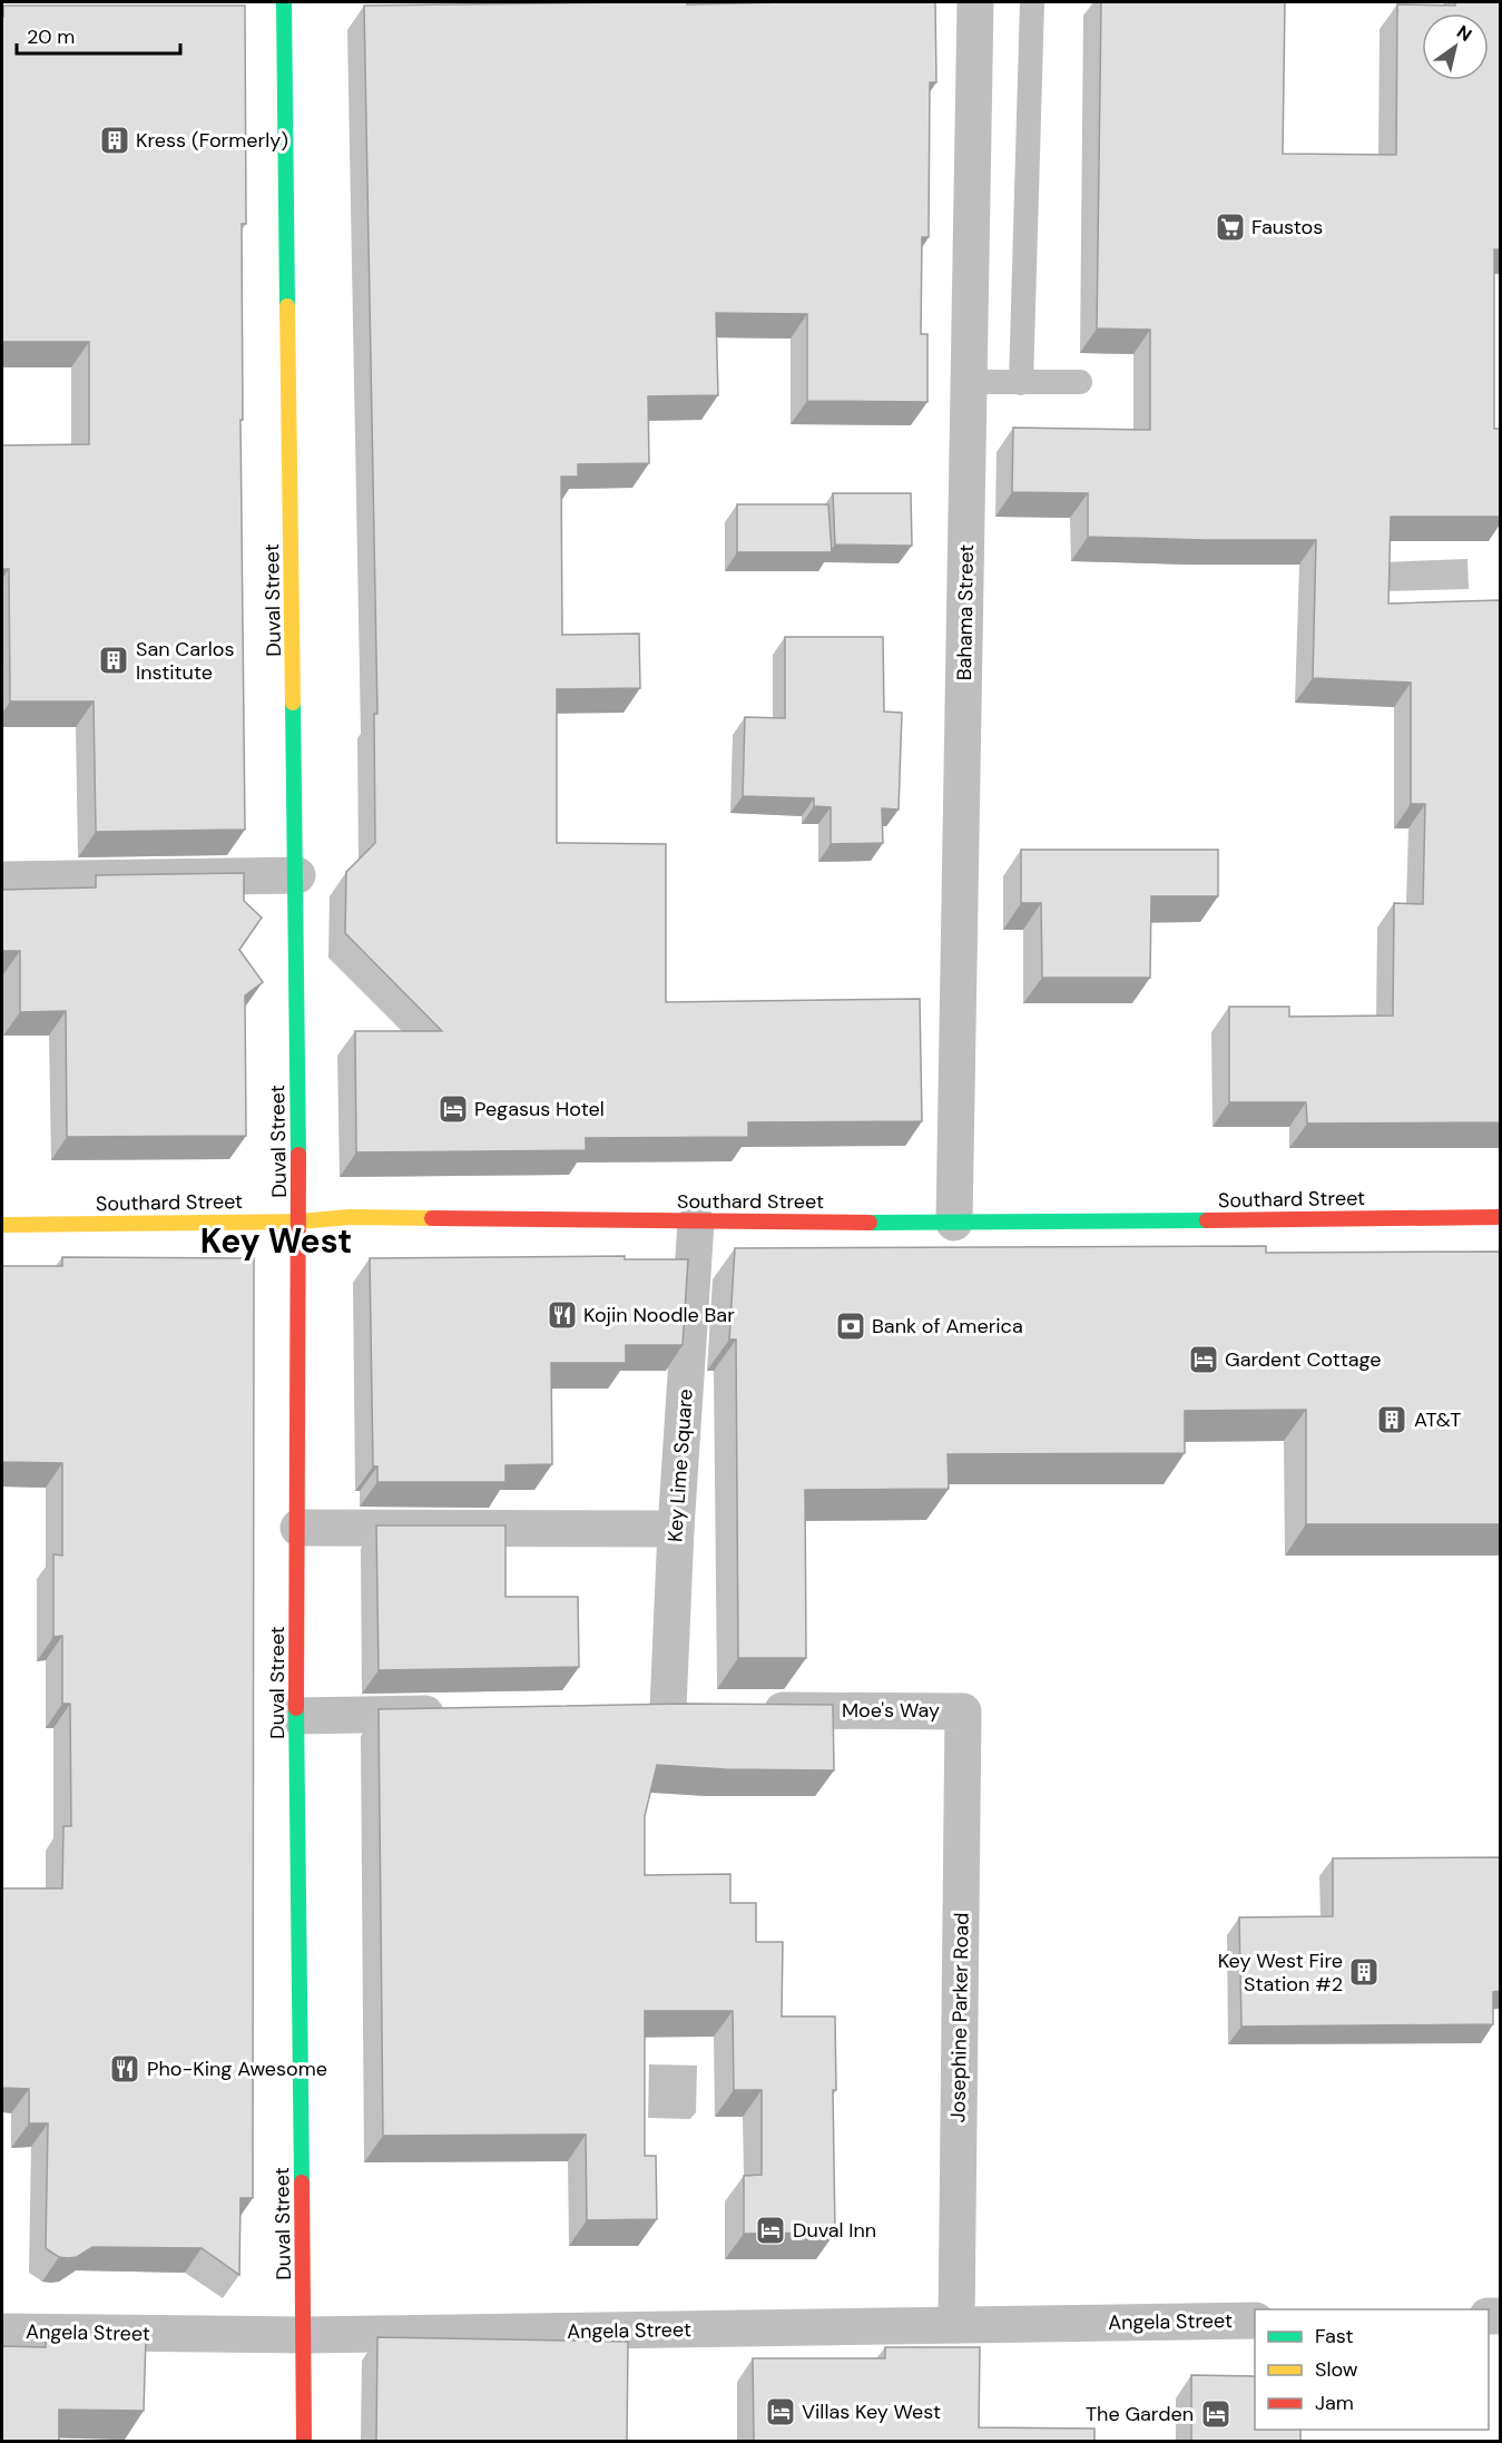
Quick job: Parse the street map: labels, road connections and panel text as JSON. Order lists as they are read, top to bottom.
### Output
{
  "streets": {
    "street": [
      "Duval Street",
      "Bahama Street",
      "Southard Street",
      "Key Lime Square",
      "Moe's Way",
      "Josephine Parker Road",
      "Angela Street"
    ]
  },
  "crossings": [
    ["Duval Street", "Southard Street"],
    ["Duval Street", "Angela Street"],
    ["Bahama Street", "Southard Street"],
    ["Southard Street", "Key Lime Square"],
    ["Moe's Way", "Josephine Parker Road"],
    ["Josephine Parker Road", "Angela Street"]
  ],
  "districts": ["Key West"],
  "places": {
    "building": [
      "Kress (Formerly)",
      "San Carlos Institute",
      "AT&T",
      "Key West Fire Station #2"
    ],
    "supermarket": ["Faustos"],
    "hotel": [
      "Pegasus Hotel",
      "Gardent Cottage",
      "Duval Inn",
      "Villas Key West",
      "The Garden"
    ],
    "restaurant": ["Kojin Noodle Bar", "Pho-King Awesome"],
    "bank": ["Bank of America"]
  },
  "legend": ["Fast", "Slow", "Jam"],
  "scale_bar": "20 m",
  "north": "top right"
}
